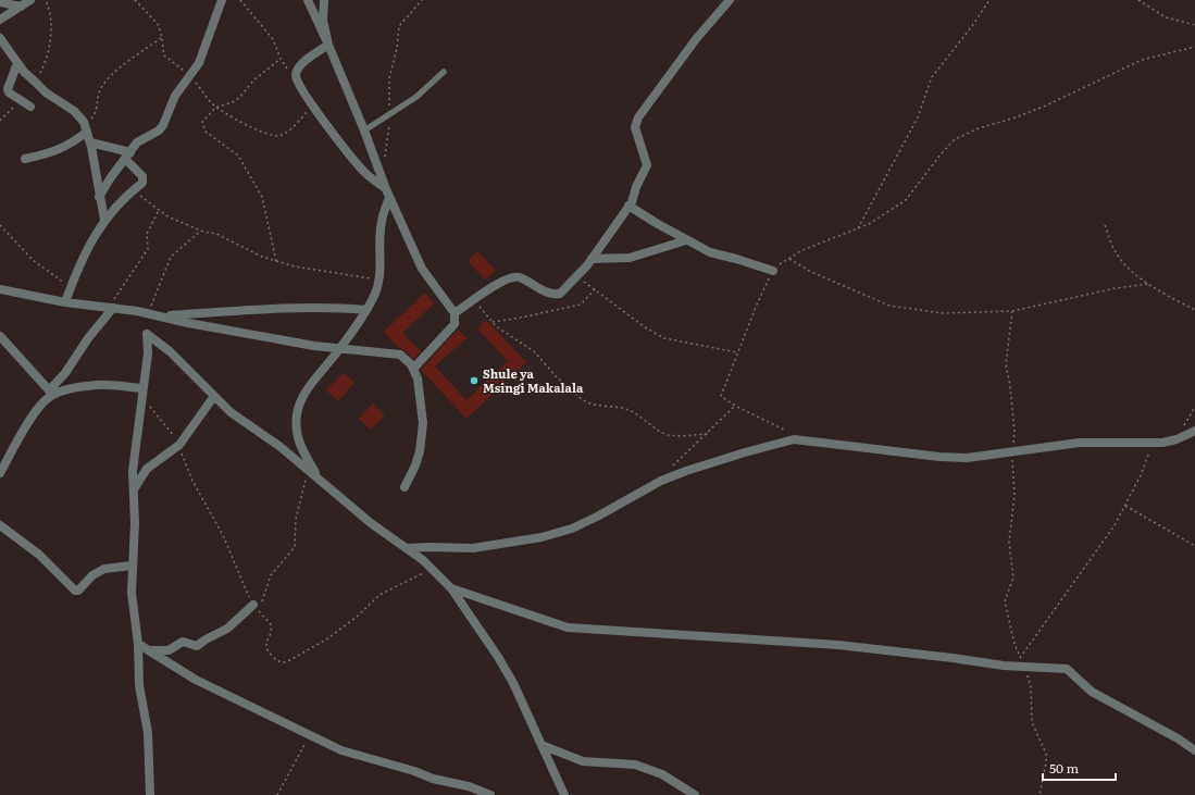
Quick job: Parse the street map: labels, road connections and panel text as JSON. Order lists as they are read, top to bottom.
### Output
{
  "places": ["Shule ya Msingi Makalala"],
  "scale_bar": "50 m"
}
